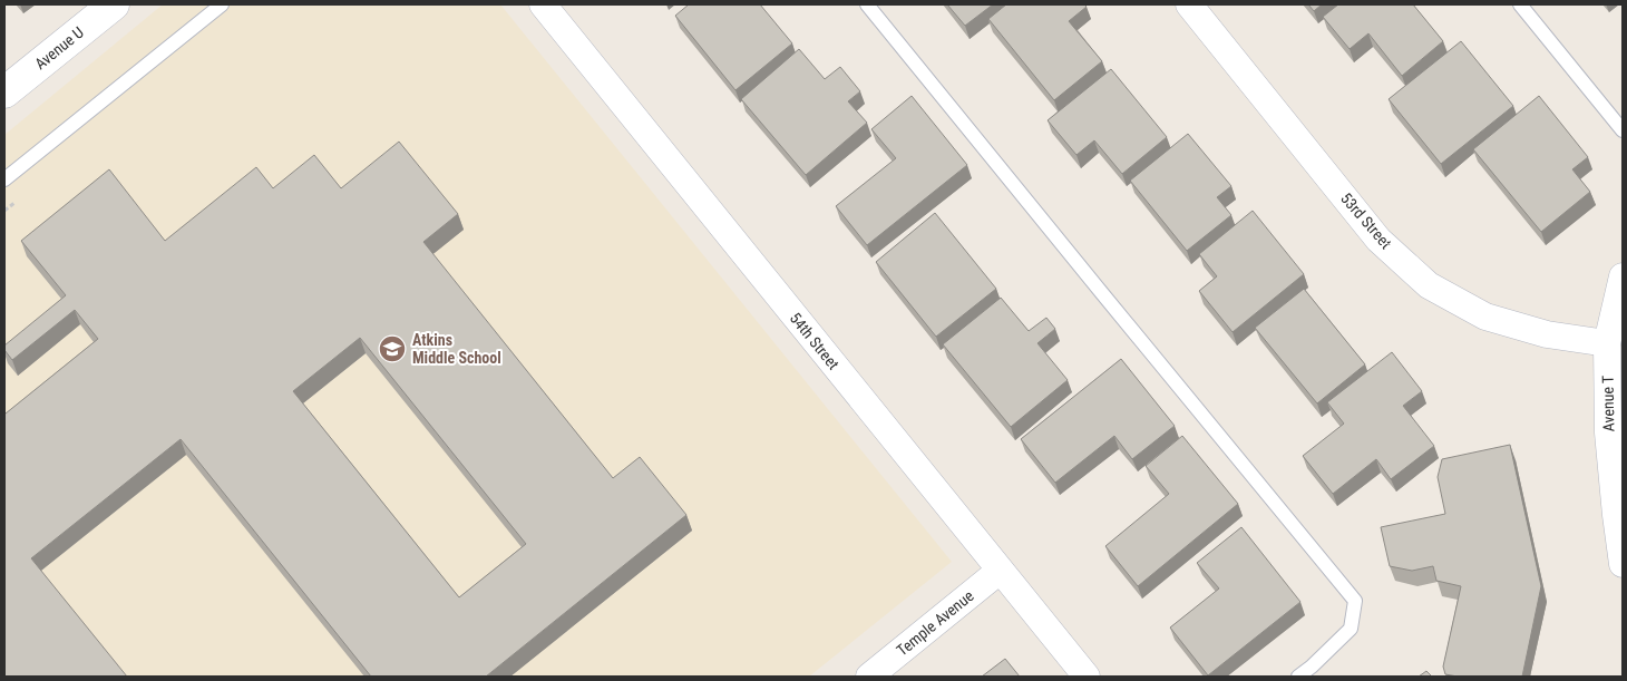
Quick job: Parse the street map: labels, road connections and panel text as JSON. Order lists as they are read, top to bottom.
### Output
{
  "streets": {
    "street": [
      "Avenue U",
      "53rd Street",
      "54th Street",
      "Avenue T",
      "Temple Avenue"
    ]
  },
  "crossings": [
    ["53rd Street", "Avenue T"],
    ["54th Street", "Temple Avenue"]
  ],
  "places": {
    "school or university": ["Atkins Middle School"]
  }
}
